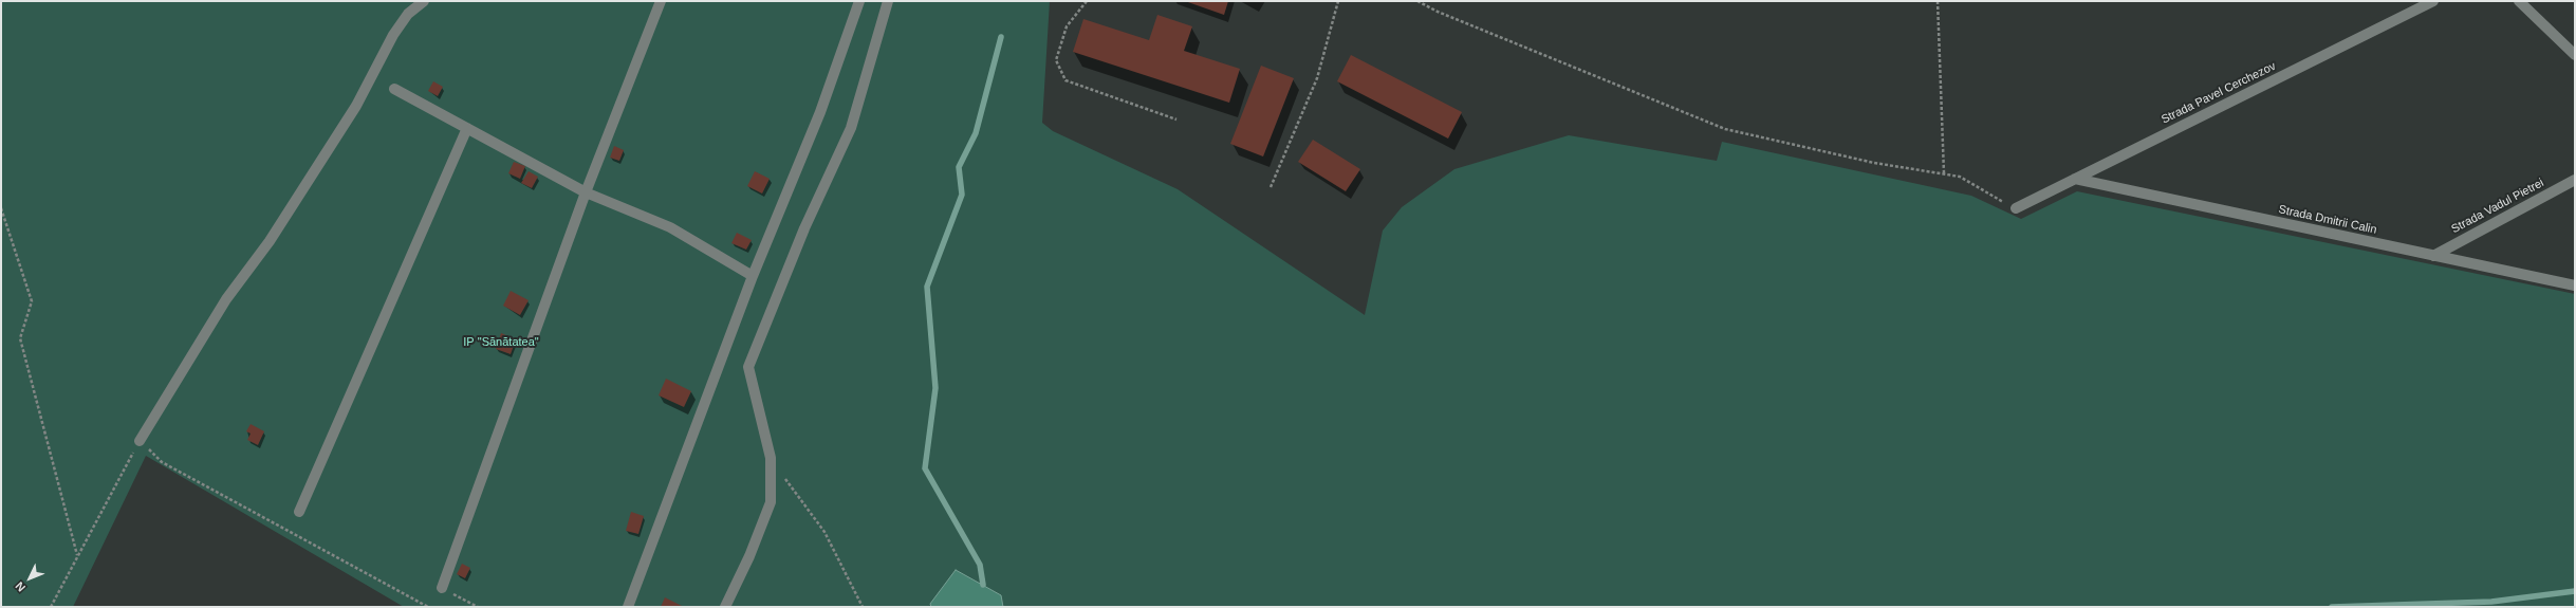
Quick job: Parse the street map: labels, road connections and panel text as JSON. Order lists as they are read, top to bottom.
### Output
{
  "streets": {
    "street": ["Strada Pavel Cerchezov", "Strada Vadul Pietrei", "Strada Dmitrii Calin"]
  },
  "crossings": [
    ["Strada Pavel Cerchezov", "Strada Dmitrii Calin"],
    ["Strada Vadul Pietrei", "Strada Dmitrii Calin"]
  ],
  "parks": ["IP \"Sănătatea\""],
  "north": "bottom left"
}
